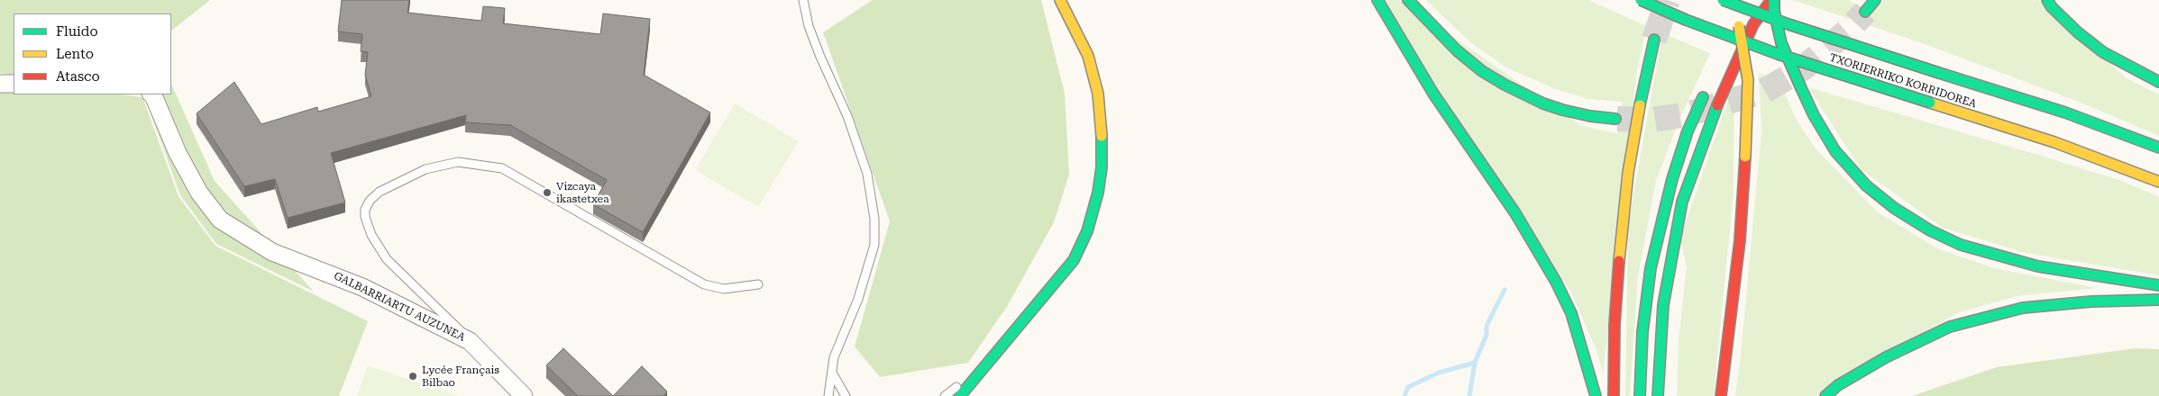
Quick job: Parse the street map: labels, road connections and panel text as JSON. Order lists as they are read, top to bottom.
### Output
{
  "streets": {
    "main road": ["TXORIERRIKO KORRIDOREA"],
    "street": ["GALBARRIARTU AUZUNEA"]
  },
  "places": ["Vizcaya ikastetxea", "Lycée Français Bilbao"],
  "legend": ["Fluido", "Lento", "Atasco"]
}
